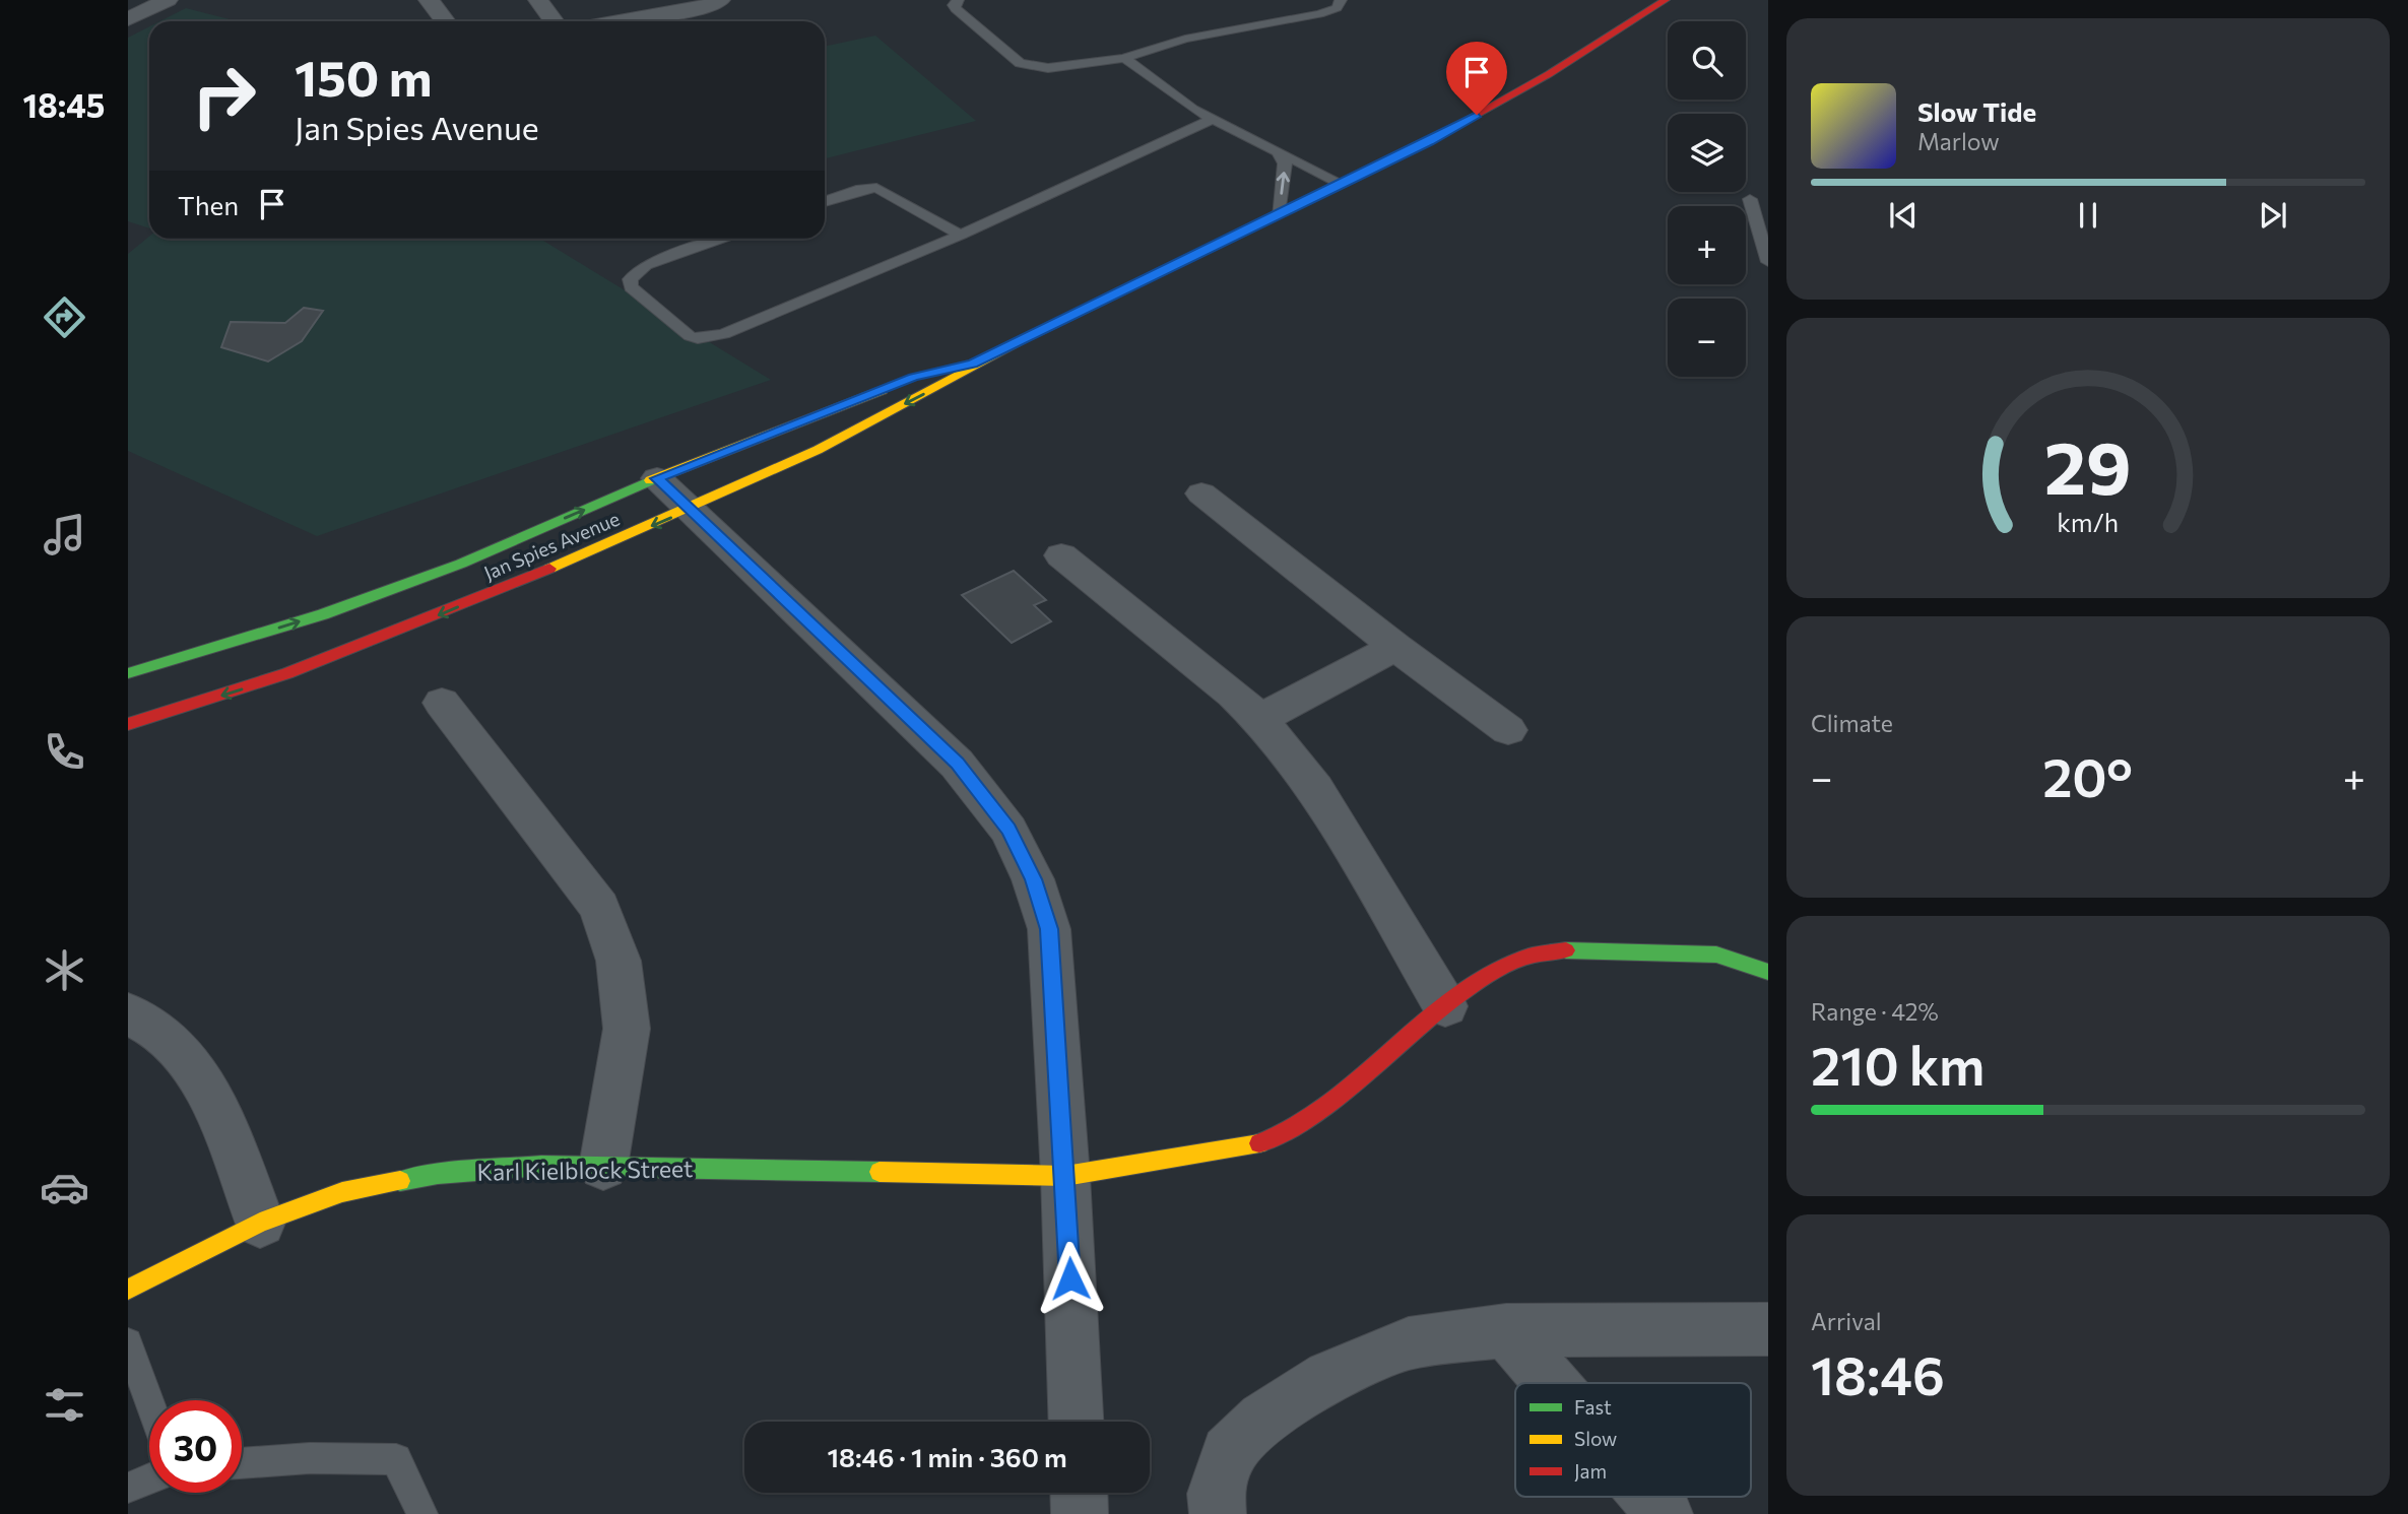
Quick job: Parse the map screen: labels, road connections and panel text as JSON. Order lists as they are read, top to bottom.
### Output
{
  "streets": {
    "street": ["Jan Spies Avenue", "Karl Kielblock Street"]
  },
  "legend": ["Fast", "Slow", "Jam"],
  "page": {
    "tabs": "18:45",
    "map_buttons": ["+", "−"],
    "turn": ["150 m", "Jan Spies Avenue"],
    "song": ["Slow Tide", "Marlow"],
    "then": "Then",
    "tile": [
      "Climate",
      ["Range · 42%", "210 km"],
      ["Arrival", "18:46"]
    ],
    "heat": ["−", "20°", "+"],
    "limit": "30",
    "trip": "18:46 · 1 min · 360 m",
    "gauge": ["29", "km/h"]
  }
}
